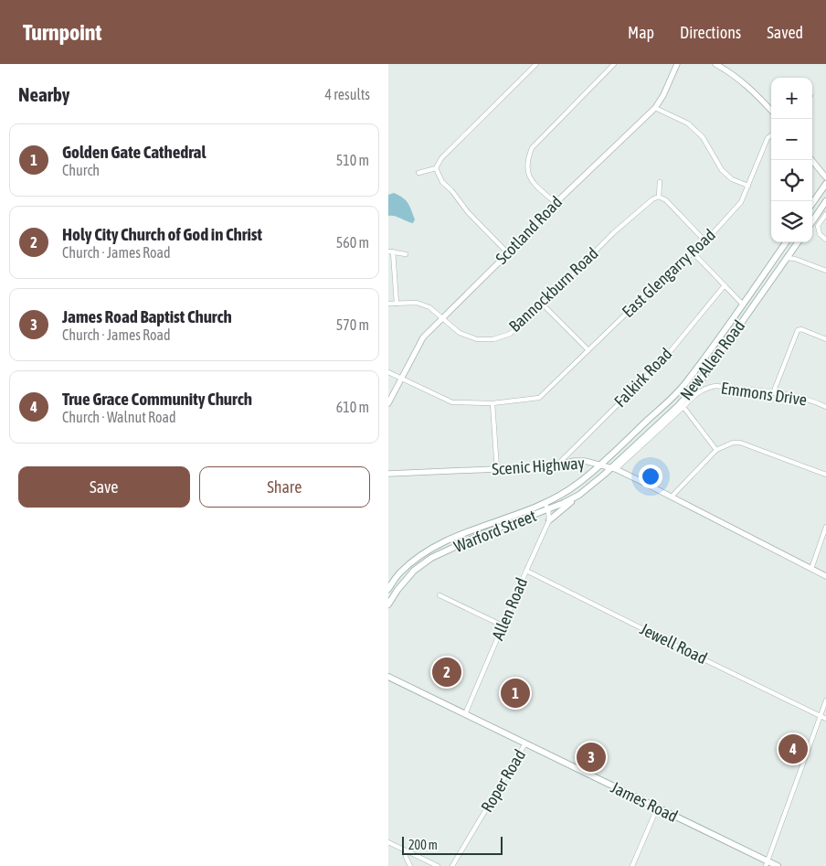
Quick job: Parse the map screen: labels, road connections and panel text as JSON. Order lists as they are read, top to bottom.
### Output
{
  "streets": {
    "main road": ["New Allen Road", "Warford Street", "James Road"],
    "street": [
      "Scotland Road",
      "East Glengarry Road",
      "Bannockburn Road",
      "Falkirk Road",
      "Emmons Drive",
      "Scenic Highway",
      "Allen Road",
      "Jewell Road",
      "Roper Road"
    ]
  },
  "crossings": [
    ["Scotland Road", "Bannockburn Road"],
    ["New Allen Road", "Scenic Highway"],
    ["New Allen Road", "Warford Street"],
    ["Falkirk Road", "Scenic Highway"],
    ["Scenic Highway", "Warford Street"],
    ["Warford Street", "Allen Road"],
    ["Allen Road", "Jewell Road"],
    ["Allen Road", "James Road"],
    ["Roper Road", "James Road"]
  ],
  "scale_bar": "200 m",
  "page": {
    "header": "Turnpoint",
    "nav": ["Map", "Directions", "Saved"],
    "heading": ["Nearby", "4 results"],
    "map_buttons": ["+", "−"],
    "list": [
      {
        "mark": "1",
        "name": "Golden Gate Cathedral",
        "note": "Church",
        "value": "510 m"
      },
      {
        "mark": "2",
        "name": "Holy City Church of God in Christ",
        "note": "Church · James Road",
        "value": "560 m"
      },
      {
        "mark": "3",
        "name": "James Road Baptist Church",
        "note": "Church · James Road",
        "value": "570 m"
      },
      {
        "mark": "4",
        "name": "True Grace Community Church",
        "note": "Church · Walnut Road",
        "value": "610 m"
      }
    ],
    "buttons": ["Save", "Share"],
    "pins": [
      "2",
      "1",
      "4",
      "3"
    ],
    "scale": "200 m"
  }
}
